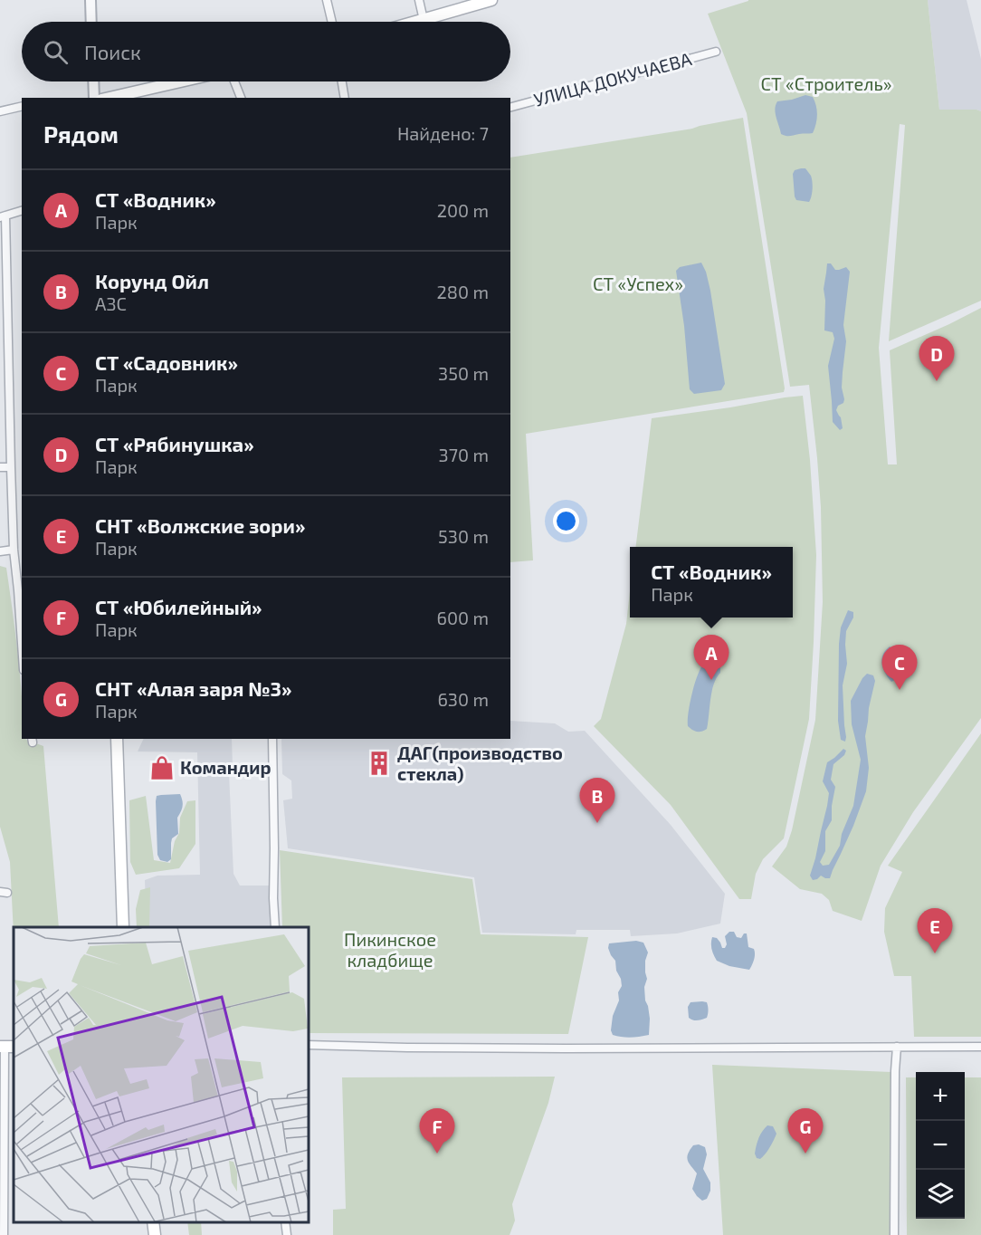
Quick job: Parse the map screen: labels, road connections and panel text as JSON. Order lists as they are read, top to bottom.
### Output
{
  "streets": {
    "street": ["УЛИЦА ДОКУЧАЕВА"]
  },
  "parks": ["СТ «Строитель»", "СТ «Успех»", "Пикинское кладбище"],
  "places": {
    "building": ["ДАГ(производство стекла)"],
    "shop": ["Командир"]
  },
  "page": {
    "search": "Поиск",
    "heading": ["Рядом", "Найдено: 7"],
    "list": [
      {
        "mark": "A",
        "name": "СТ «Водник»",
        "note": "Парк",
        "value": "200 m"
      },
      {
        "mark": "B",
        "name": "Корунд Ойл",
        "note": "АЗС",
        "value": "280 m"
      },
      {
        "mark": "C",
        "name": "СТ «Садовник»",
        "note": "Парк",
        "value": "350 m"
      },
      {
        "mark": "D",
        "name": "СТ «Рябинушка»",
        "note": "Парк",
        "value": "370 m"
      },
      {
        "mark": "E",
        "name": "СНТ «Волжские зори»",
        "note": "Парк",
        "value": "530 m"
      },
      {
        "mark": "F",
        "name": "СТ «Юбилейный»",
        "note": "Парк",
        "value": "600 m"
      },
      {
        "mark": "G",
        "name": "СНТ «Алая заря №3»",
        "note": "Парк",
        "value": "630 m"
      }
    ],
    "pins": [
      "D",
      "A",
      "C",
      "B",
      "E",
      "F",
      "G"
    ],
    "popup": ["СТ «Водник»", "Парк"],
    "map_buttons": ["+", "−"]
  }
}
